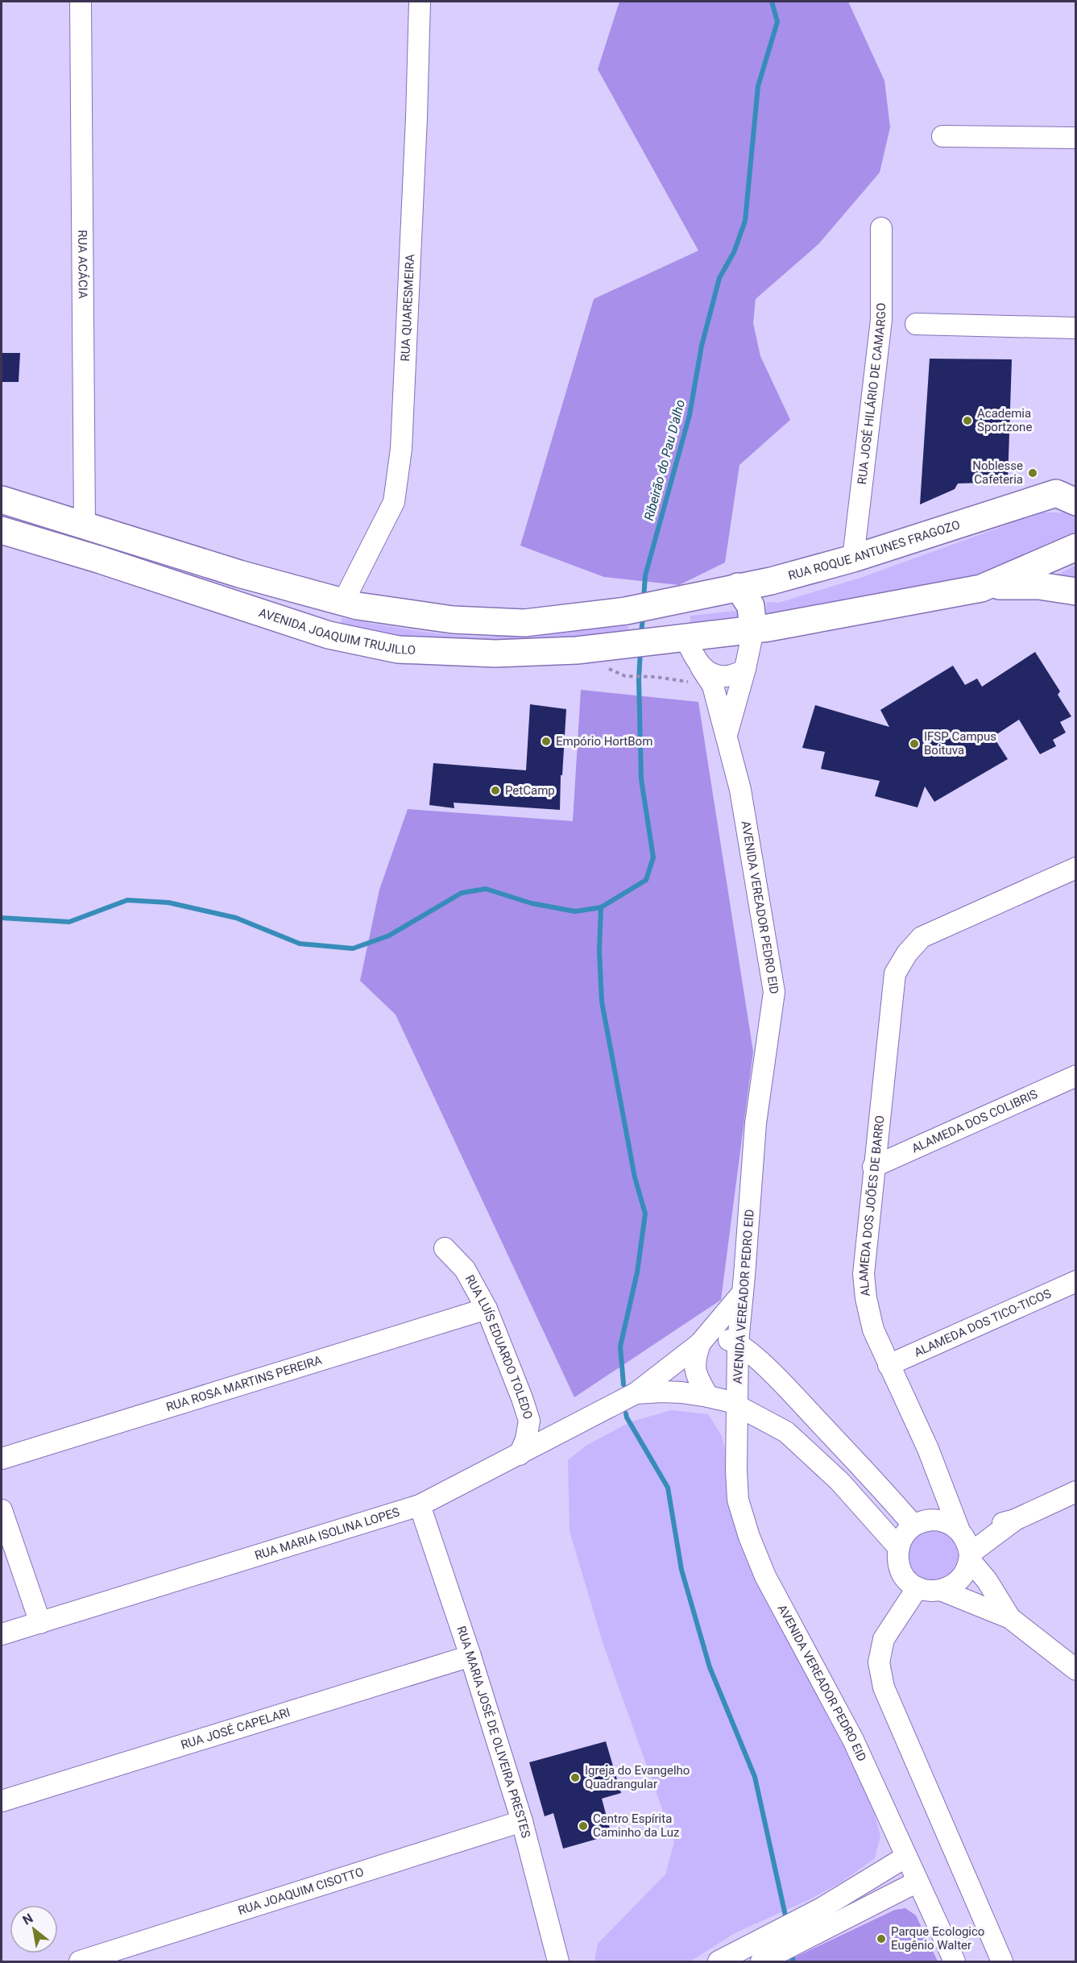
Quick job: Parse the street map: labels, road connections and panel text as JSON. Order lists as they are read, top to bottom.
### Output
{
  "streets": {
    "main road": ["RUA ROQUE ANTUNES FRAGOZO", "AVENIDA JOAQUIM TRUJILLO"],
    "street": [
      "RUA ACÁCIA",
      "RUA QUARESMEIRA",
      "RUA JOSÉ HILÁRIO DE CAMARGO",
      "AVENIDA VEREADOR PEDRO EID",
      "ALAMEDA DOS COLIBRIS",
      "ALAMEDA DOS JOÕES DE BARRO",
      "ALAMEDA DOS TICO-TICOS",
      "RUA LUÍS EDUARDO TOLEDO",
      "RUA ROSA MARTINS PEREIRA",
      "RUA MARIA ISOLINA LOPES",
      "RUA JOSÉ CAPELARI",
      "RUA MARIA JOSÉ DE OLIVEIRA PRESTES",
      "RUA JOAQUIM CISOTTO"
    ]
  },
  "crossings": [
    ["RUA JOSÉ HILÁRIO DE CAMARGO", "RUA ROQUE ANTUNES FRAGOZO"],
    ["AVENIDA JOAQUIM TRUJILLO", "AVENIDA VEREADOR PEDRO EID"],
    ["AVENIDA VEREADOR PEDRO EID", "RUA MARIA ISOLINA LOPES"],
    ["ALAMEDA DOS COLIBRIS", "ALAMEDA DOS JOÕES DE BARRO"],
    ["ALAMEDA DOS JOÕES DE BARRO", "ALAMEDA DOS TICO-TICOS"],
    ["ALAMEDA DOS JOÕES DE BARRO", "RUA MARIA ISOLINA LOPES"],
    ["RUA LUÍS EDUARDO TOLEDO", "RUA ROSA MARTINS PEREIRA"],
    ["RUA LUÍS EDUARDO TOLEDO", "RUA MARIA ISOLINA LOPES"],
    ["RUA MARIA ISOLINA LOPES", "RUA MARIA JOSÉ DE OLIVEIRA PRESTES"],
    ["RUA JOSÉ CAPELARI", "RUA MARIA JOSÉ DE OLIVEIRA PRESTES"],
    ["RUA MARIA JOSÉ DE OLIVEIRA PRESTES", "RUA JOAQUIM CISOTTO"]
  ],
  "water": ["Ribeirão do Pau D'alho"],
  "places": [
    "Academia Sportzone",
    "Noblesse Cafeteria",
    "Empório HortBom",
    "IFSP Campus Boituva",
    "PetCamp",
    "Igreja do Evangelho Quadrangular",
    "Centro Espírita Caminho da Luz",
    "Parque Ecologico Eugênio Walter"
  ],
  "north": "top left"
}
